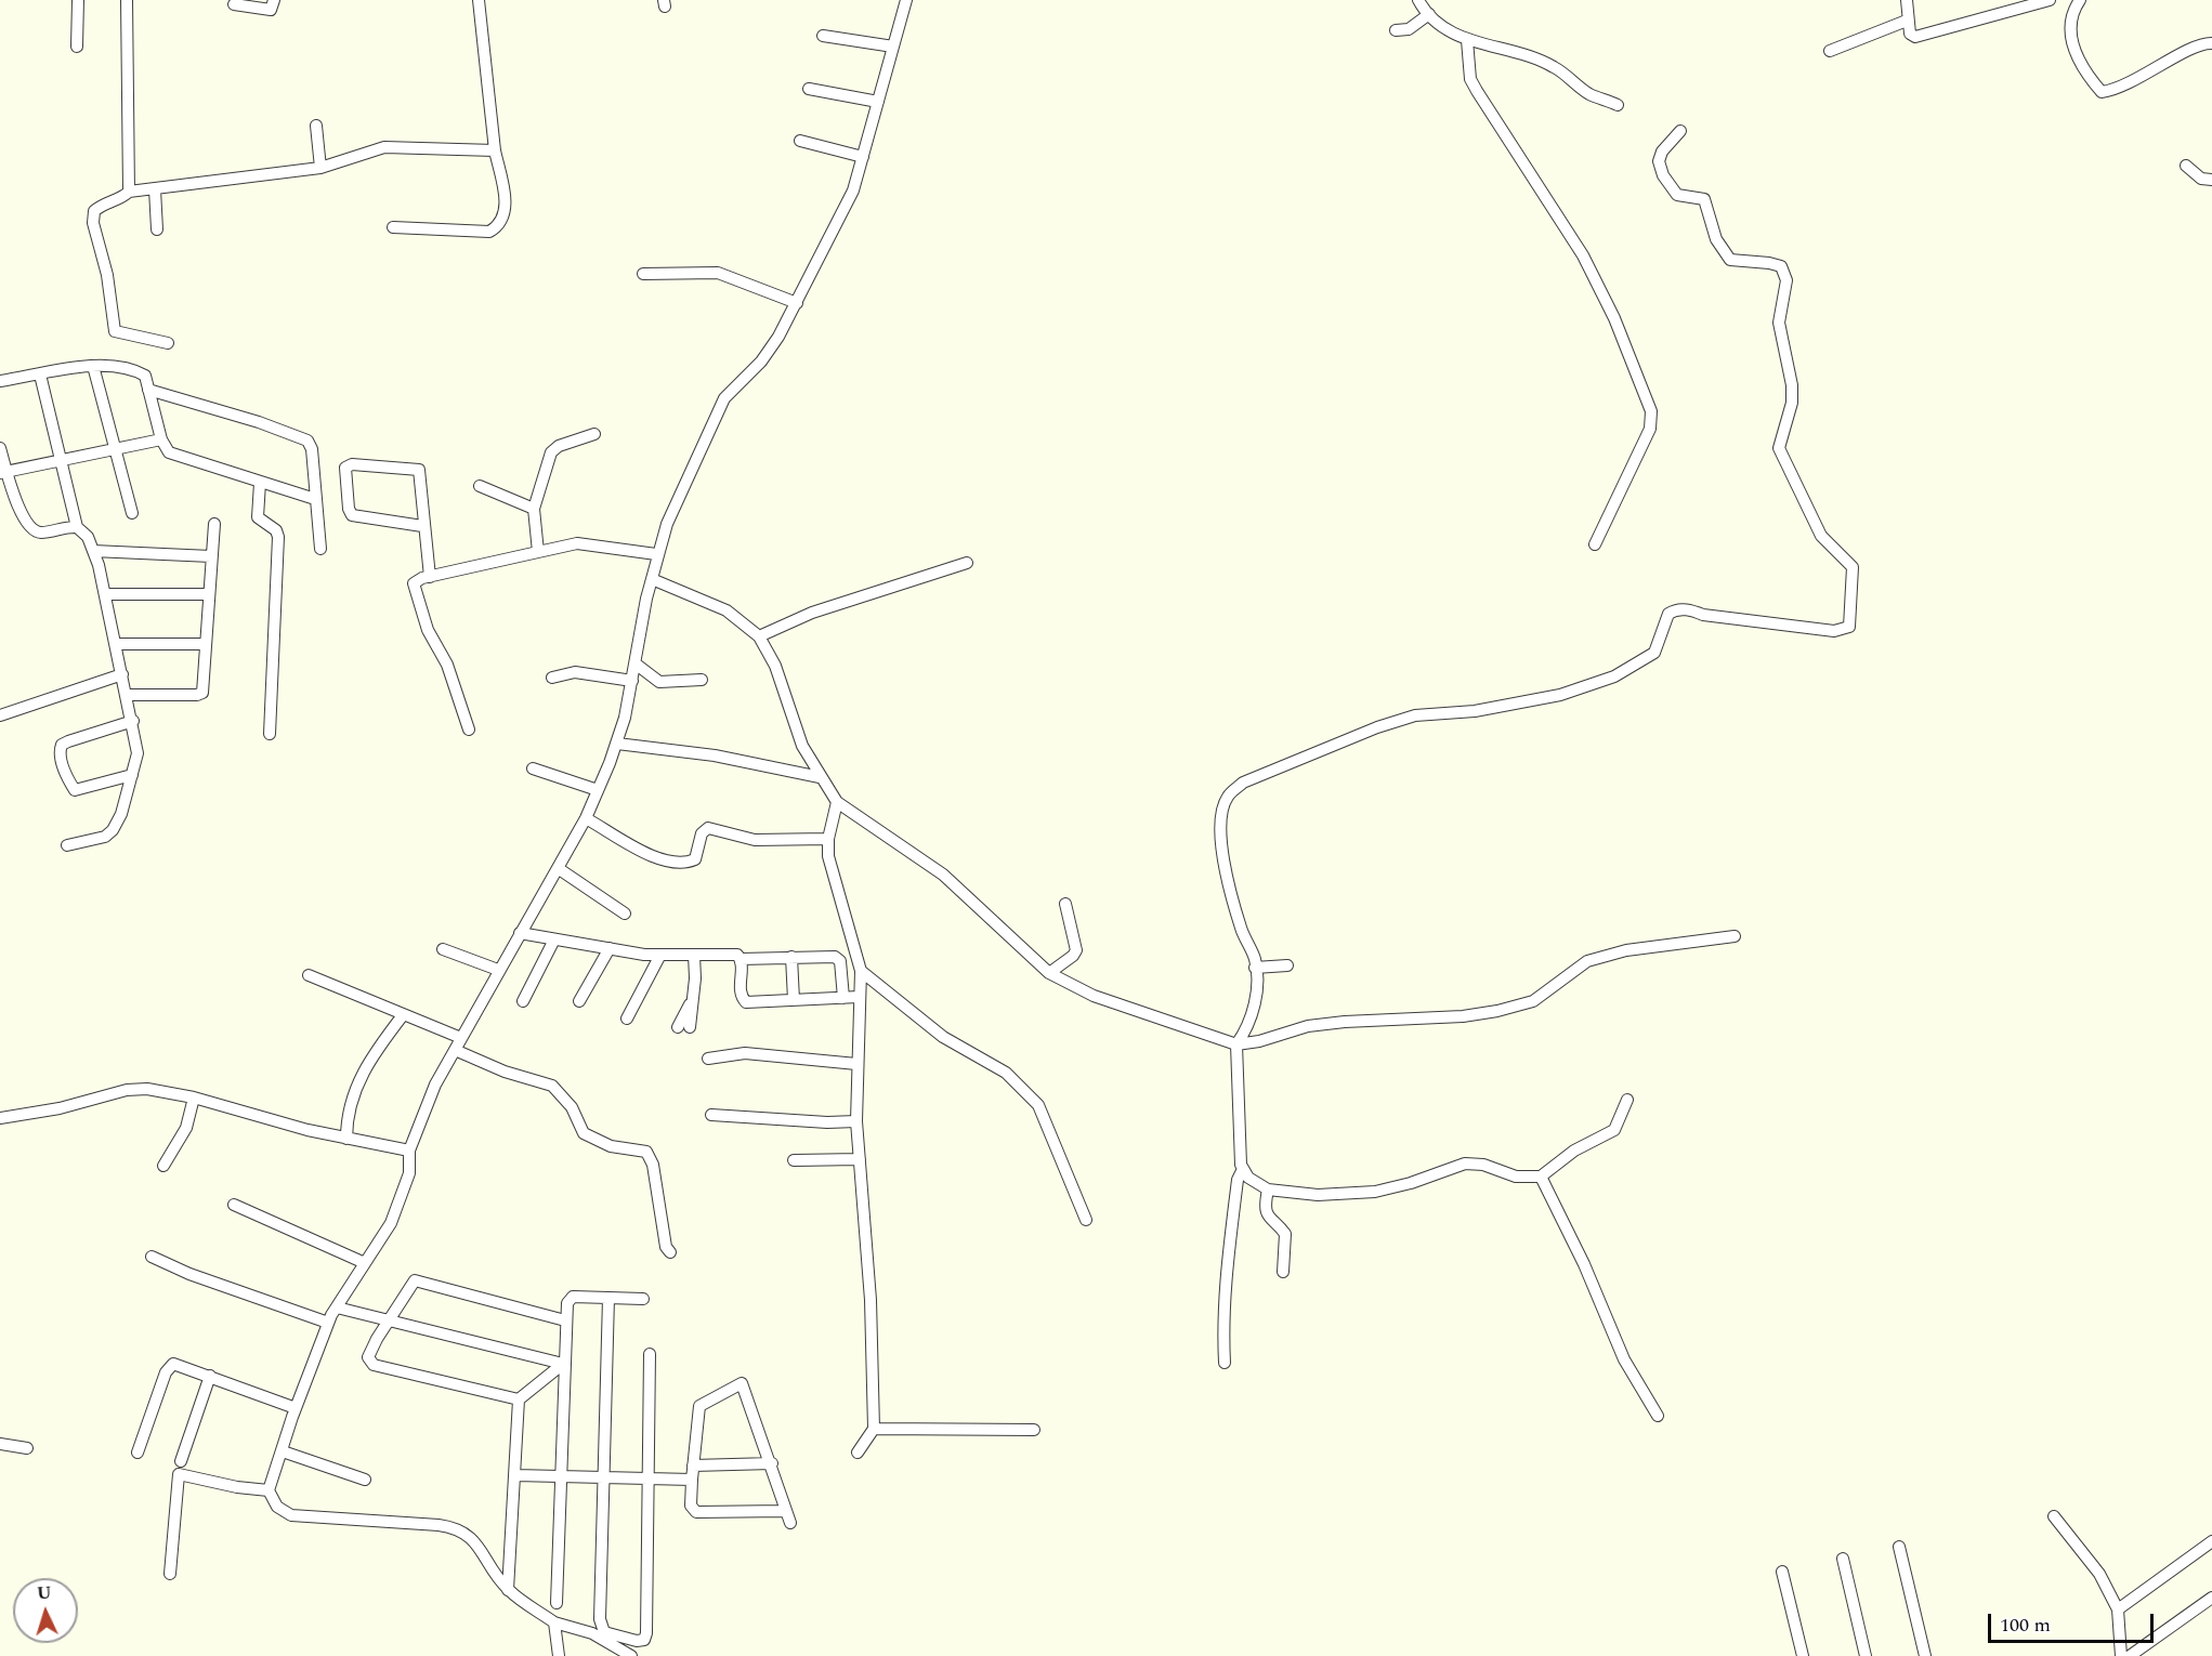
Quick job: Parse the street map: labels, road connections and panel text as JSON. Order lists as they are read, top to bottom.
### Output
{
  "scale_bar": "100 m",
  "north": "top"
}
